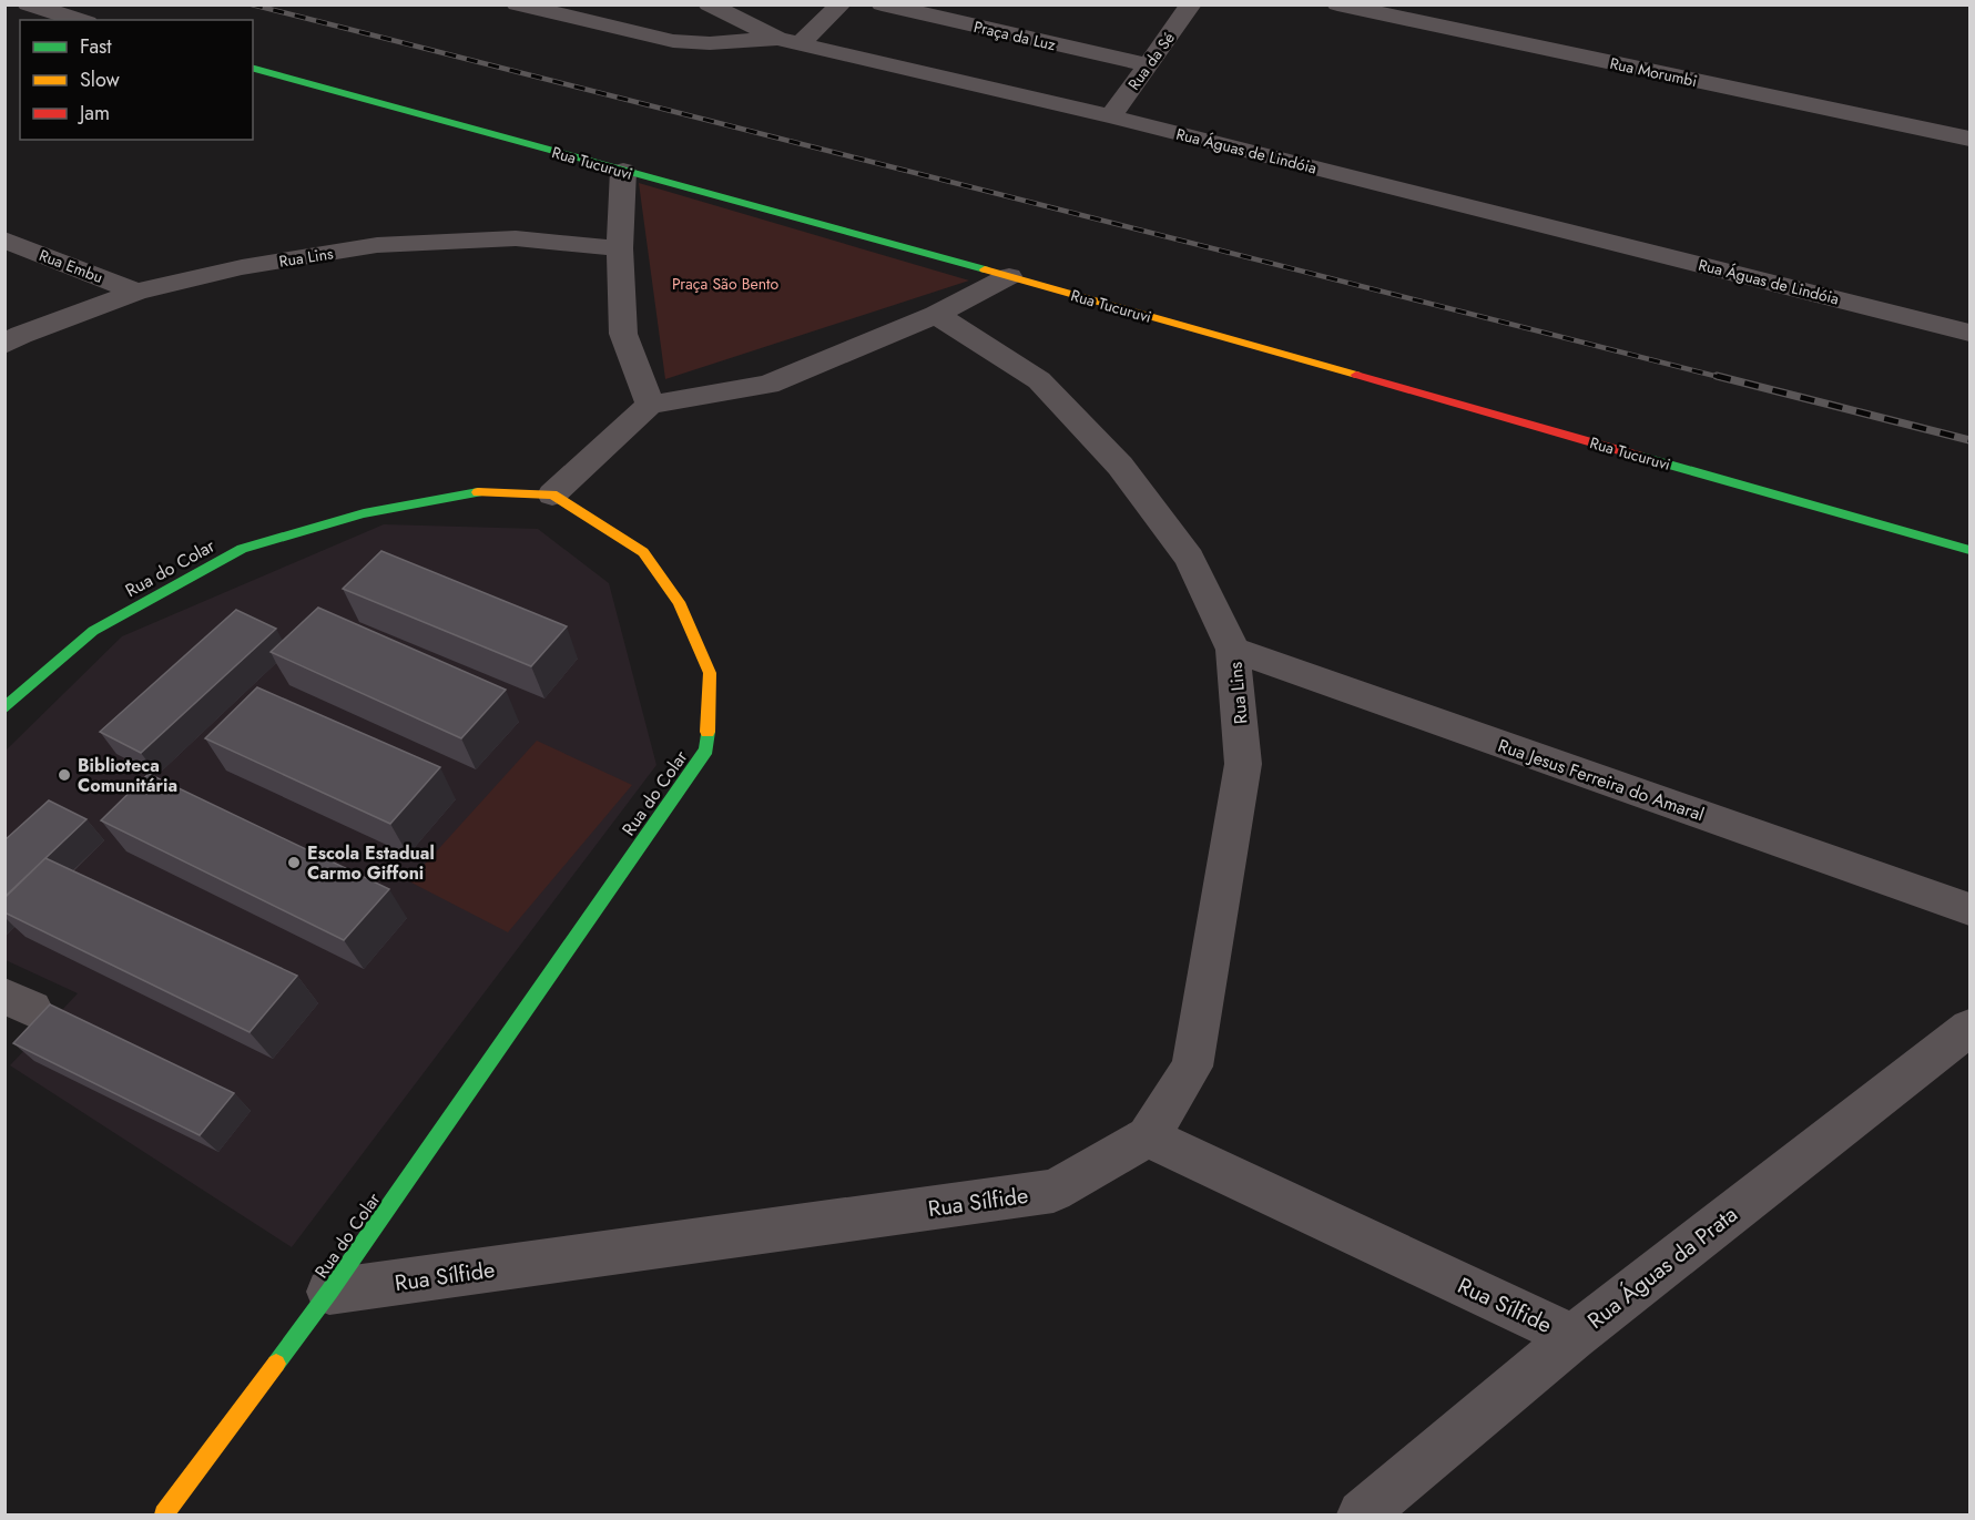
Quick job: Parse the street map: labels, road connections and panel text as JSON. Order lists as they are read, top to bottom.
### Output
{
  "streets": {
    "street": [
      "Praça da Luz",
      "Rua da Sé",
      "Rua Morumbi",
      "Rua Águas de Lindóia",
      "Rua Tucuruvi",
      "Rua Lins",
      "Rua Embu",
      "Rua do Colar",
      "Rua Jesus Ferreira do Amaral",
      "Rua Sílfide",
      "Rua Águas da Prata"
    ]
  },
  "crossings": [
    ["Praça da Luz", "Rua da Sé"],
    ["Rua da Sé", "Rua Águas de Lindóia"],
    ["Rua Lins", "Rua Embu"],
    ["Rua Lins", "Rua Jesus Ferreira do Amaral"],
    ["Rua Lins", "Rua Sílfide"],
    ["Rua do Colar", "Rua Sílfide"],
    ["Rua Sílfide", "Rua Águas da Prata"]
  ],
  "parks": ["Praça São Bento"],
  "places": ["Biblioteca Comunitária", "Escola Estadual Carmo Giffoni"],
  "legend": ["Fast", "Slow", "Jam"]
}
